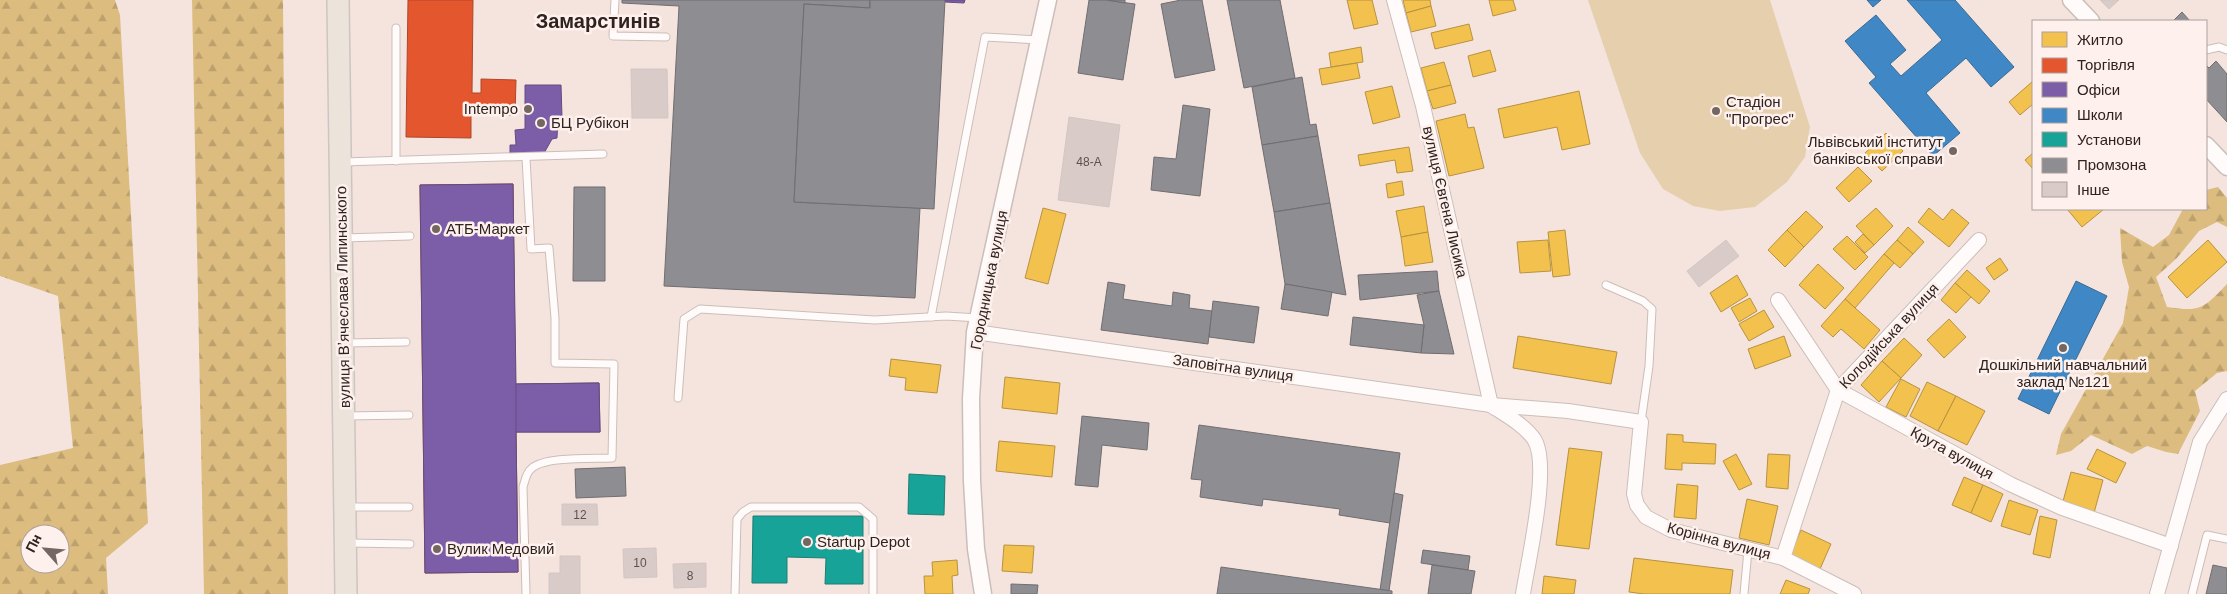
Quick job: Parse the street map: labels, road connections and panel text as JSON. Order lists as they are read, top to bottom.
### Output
{
  "streets": {
    "main road": ["вулиця Вʼячеслава Липинського"],
    "street": [
      "вулиця Євгена Лисика",
      "Городницька вулиця",
      "Колодійська вулиця",
      "Заповітна вулиця",
      "Крута вулиця",
      "Корінна вулиця"
    ]
  },
  "crossings": [
    ["вулиця Євгена Лисика", "Заповітна вулиця"],
    ["Городницька вулиця", "Заповітна вулиця"],
    ["Колодійська вулиця", "Крута вулиця"],
    ["Колодійська вулиця", "Корінна вулиця"]
  ],
  "districts": ["Замарстинів"],
  "places": [
    "Intempo",
    "Стадіон \"Прогрес\"",
    "БЦ Рубікон",
    "Львівський інститут банківської справи",
    "АТБ-Маркет",
    "Дошкільний навчальний заклад №121",
    "Startup Depot",
    "Вулик Медовий"
  ],
  "house_numbers": [
    "48-А",
    "12",
    "10",
    "8"
  ],
  "legend": [
    "Житло",
    "Торгівля",
    "Офіси",
    "Школи",
    "Установи",
    "Промзона",
    "Інше"
  ],
  "north": "top left"
}
